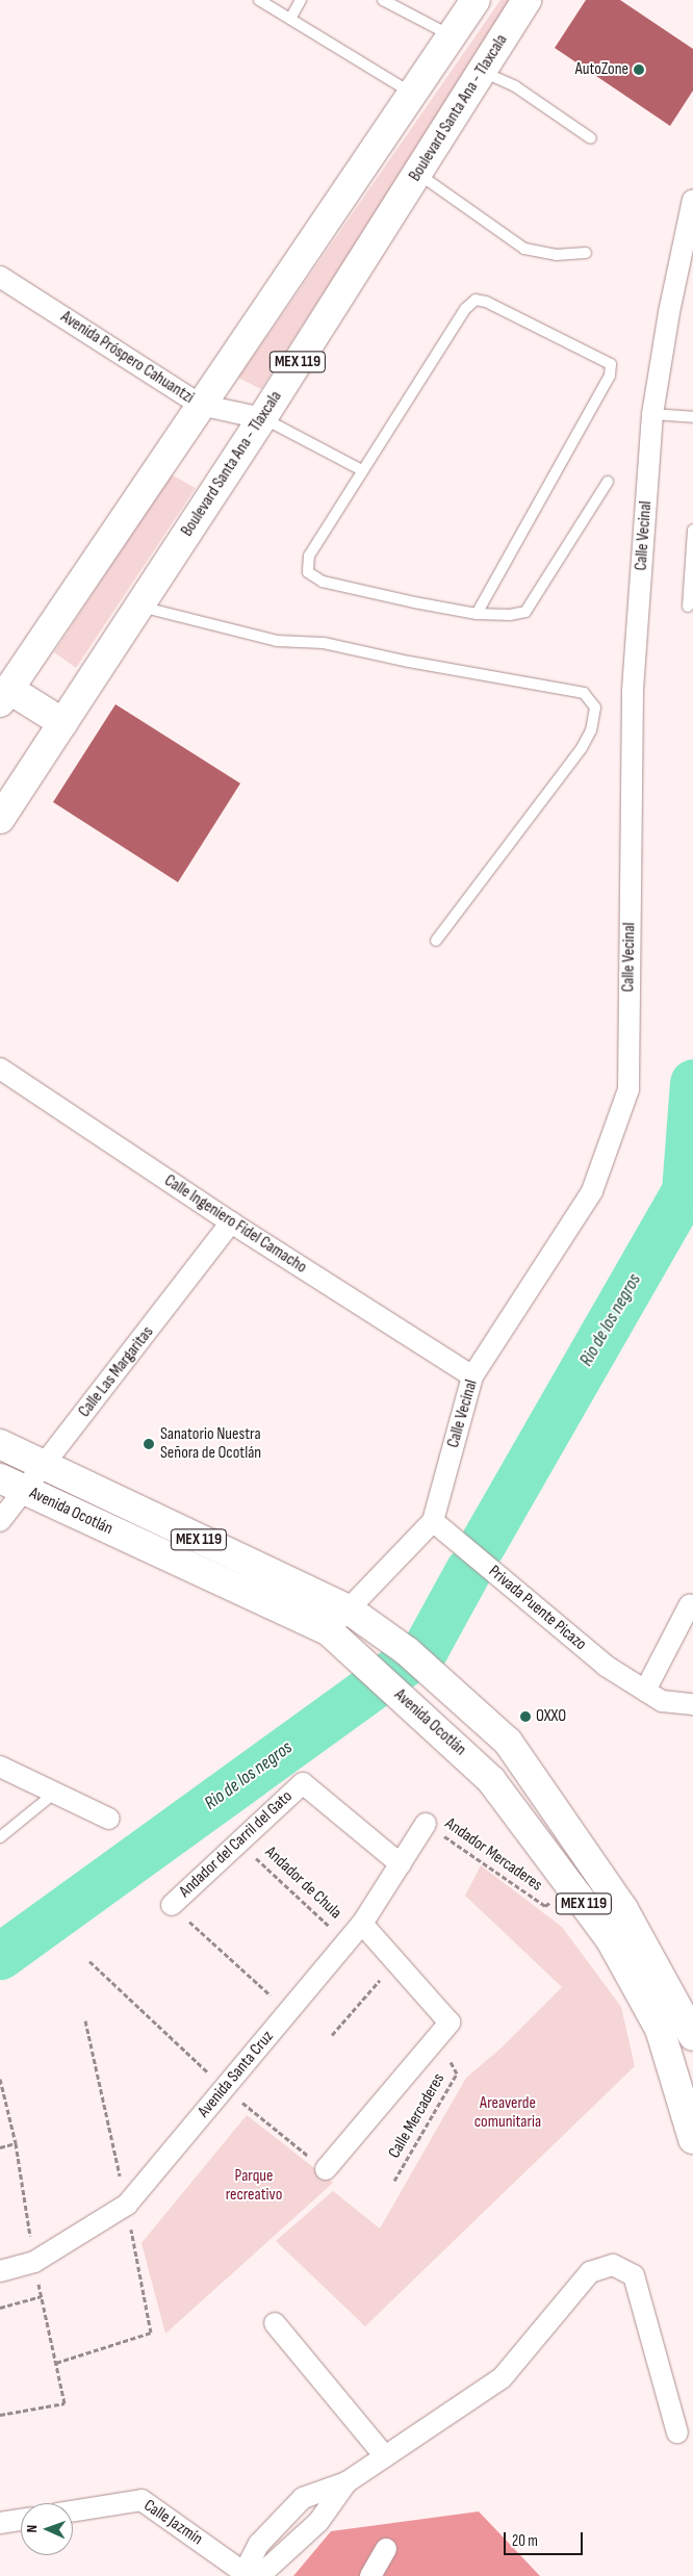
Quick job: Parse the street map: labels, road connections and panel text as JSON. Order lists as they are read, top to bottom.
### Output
{
  "streets": {
    "main road": ["Boulevard Santa Ana - Tlaxcala", "MEX 119", "Avenida Ocotlán"],
    "street": [
      "Avenida Próspero Cahuantzi",
      "Calle Vecinal",
      "Calle Ingeniero Fidel Camacho",
      "Calle Las Margaritas",
      "Privada Puente Picazo",
      "Andador del Carril del Gato",
      "Avenida Santa Cruz",
      "Calle Jazmín"
    ],
    "path": ["Andador Mercaderes", "Andador de Chula", "Calle Mercaderes"]
  },
  "crossings": [
    ["Boulevard Santa Ana - Tlaxcala", "Avenida Próspero Cahuantzi"],
    ["Calle Vecinal", "Calle Ingeniero Fidel Camacho"],
    ["Calle Vecinal", "Avenida Ocotlán"],
    ["Calle Vecinal", "Privada Puente Picazo"],
    ["Calle Ingeniero Fidel Camacho", "Calle Las Margaritas"],
    ["Calle Las Margaritas", "Avenida Ocotlán"],
    ["Avenida Ocotlán", "Andador Mercaderes"],
    ["Andador del Carril del Gato", "Andador de Chula"],
    ["Andador del Carril del Gato", "Avenida Santa Cruz"],
    ["Andador Mercaderes", "Avenida Santa Cruz"],
    ["Andador de Chula", "Avenida Santa Cruz"]
  ],
  "water": ["Rio de los negros"],
  "parks": ["Areaverde comunitaria", "Parque recreativo"],
  "places": ["AutoZone", "Sanatorio Nuestra Señora de Ocotlán", "OXXO"],
  "scale_bar": "20 m",
  "north": "left"
}
